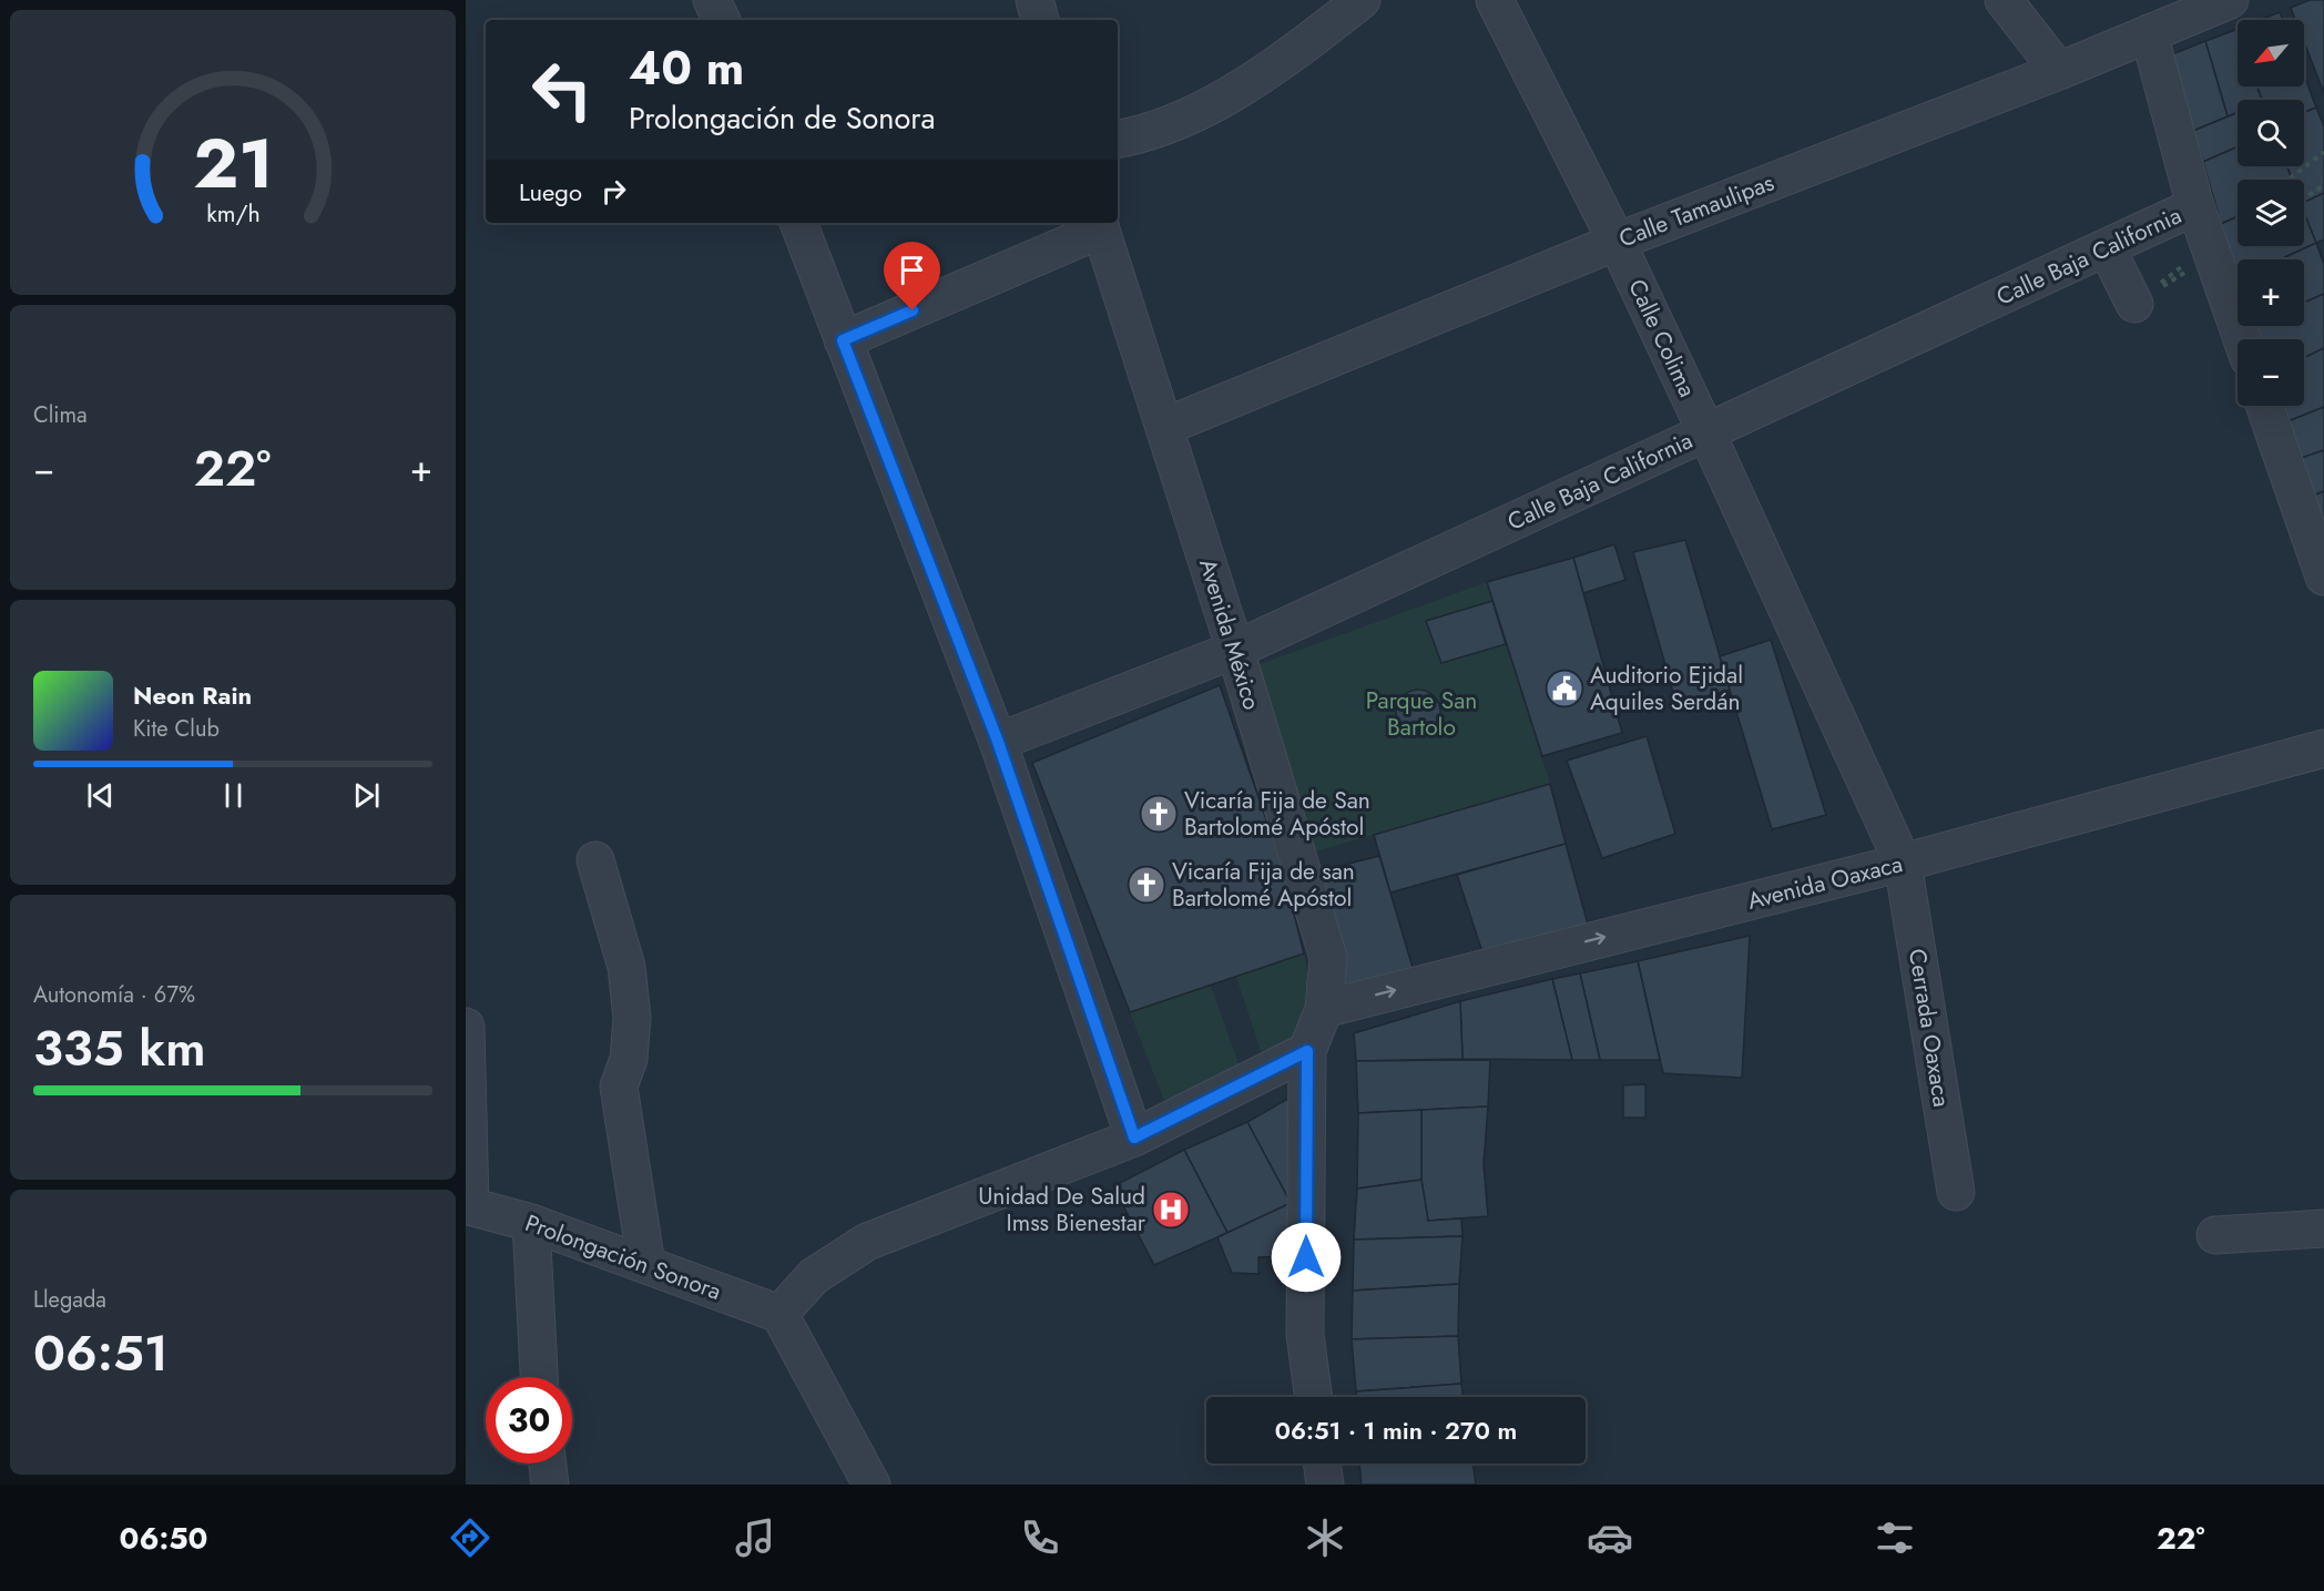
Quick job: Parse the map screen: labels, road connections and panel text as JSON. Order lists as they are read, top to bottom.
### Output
{
  "streets": {
    "street": [
      "Calle Tamaulipas",
      "Calle Baja California",
      "Calle Colima",
      "Avenida México",
      "Avenida Oaxaca",
      "Cerrada Oaxaca",
      "Prolongación Sonora"
    ]
  },
  "crossings": [
    ["Calle Tamaulipas", "Calle Colima"],
    ["Calle Tamaulipas", "Avenida México"],
    ["Calle Baja California", "Calle Colima"],
    ["Calle Baja California", "Avenida México"],
    ["Calle Colima", "Avenida Oaxaca"],
    ["Calle Colima", "Cerrada Oaxaca"],
    ["Avenida México", "Avenida Oaxaca"],
    ["Avenida Oaxaca", "Cerrada Oaxaca"]
  ],
  "one_way": ["Avenida Oaxaca"],
  "parks": ["Parque San Bartolo"],
  "places": {
    "public building": ["Auditorio Ejidal Aquiles Serdán"],
    "church": ["Vicaría Fija de San Bartolomé Apóstol", "Vicaría Fija de san Bartolomé Apóstol"],
    "hospital": ["Unidad De Salud Imss Bienestar"]
  },
  "north": "bottom left",
  "page": {
    "map_buttons": ["+", "−"],
    "turn": ["40 m", "Prolongación de Sonora"],
    "then": "Luego",
    "tile": [
      "Clima",
      ["Autonomía · 67%", "335 km"],
      ["Llegada", "06:51"]
    ],
    "heat": ["−", "22°", "+"],
    "song": ["Neon Rain", "Kite Club"],
    "limit": "30",
    "trip": "06:51 · 1 min · 270 m",
    "tabs": ["06:50", "22°"],
    "gauge": ["21", "km/h"]
  }
}
